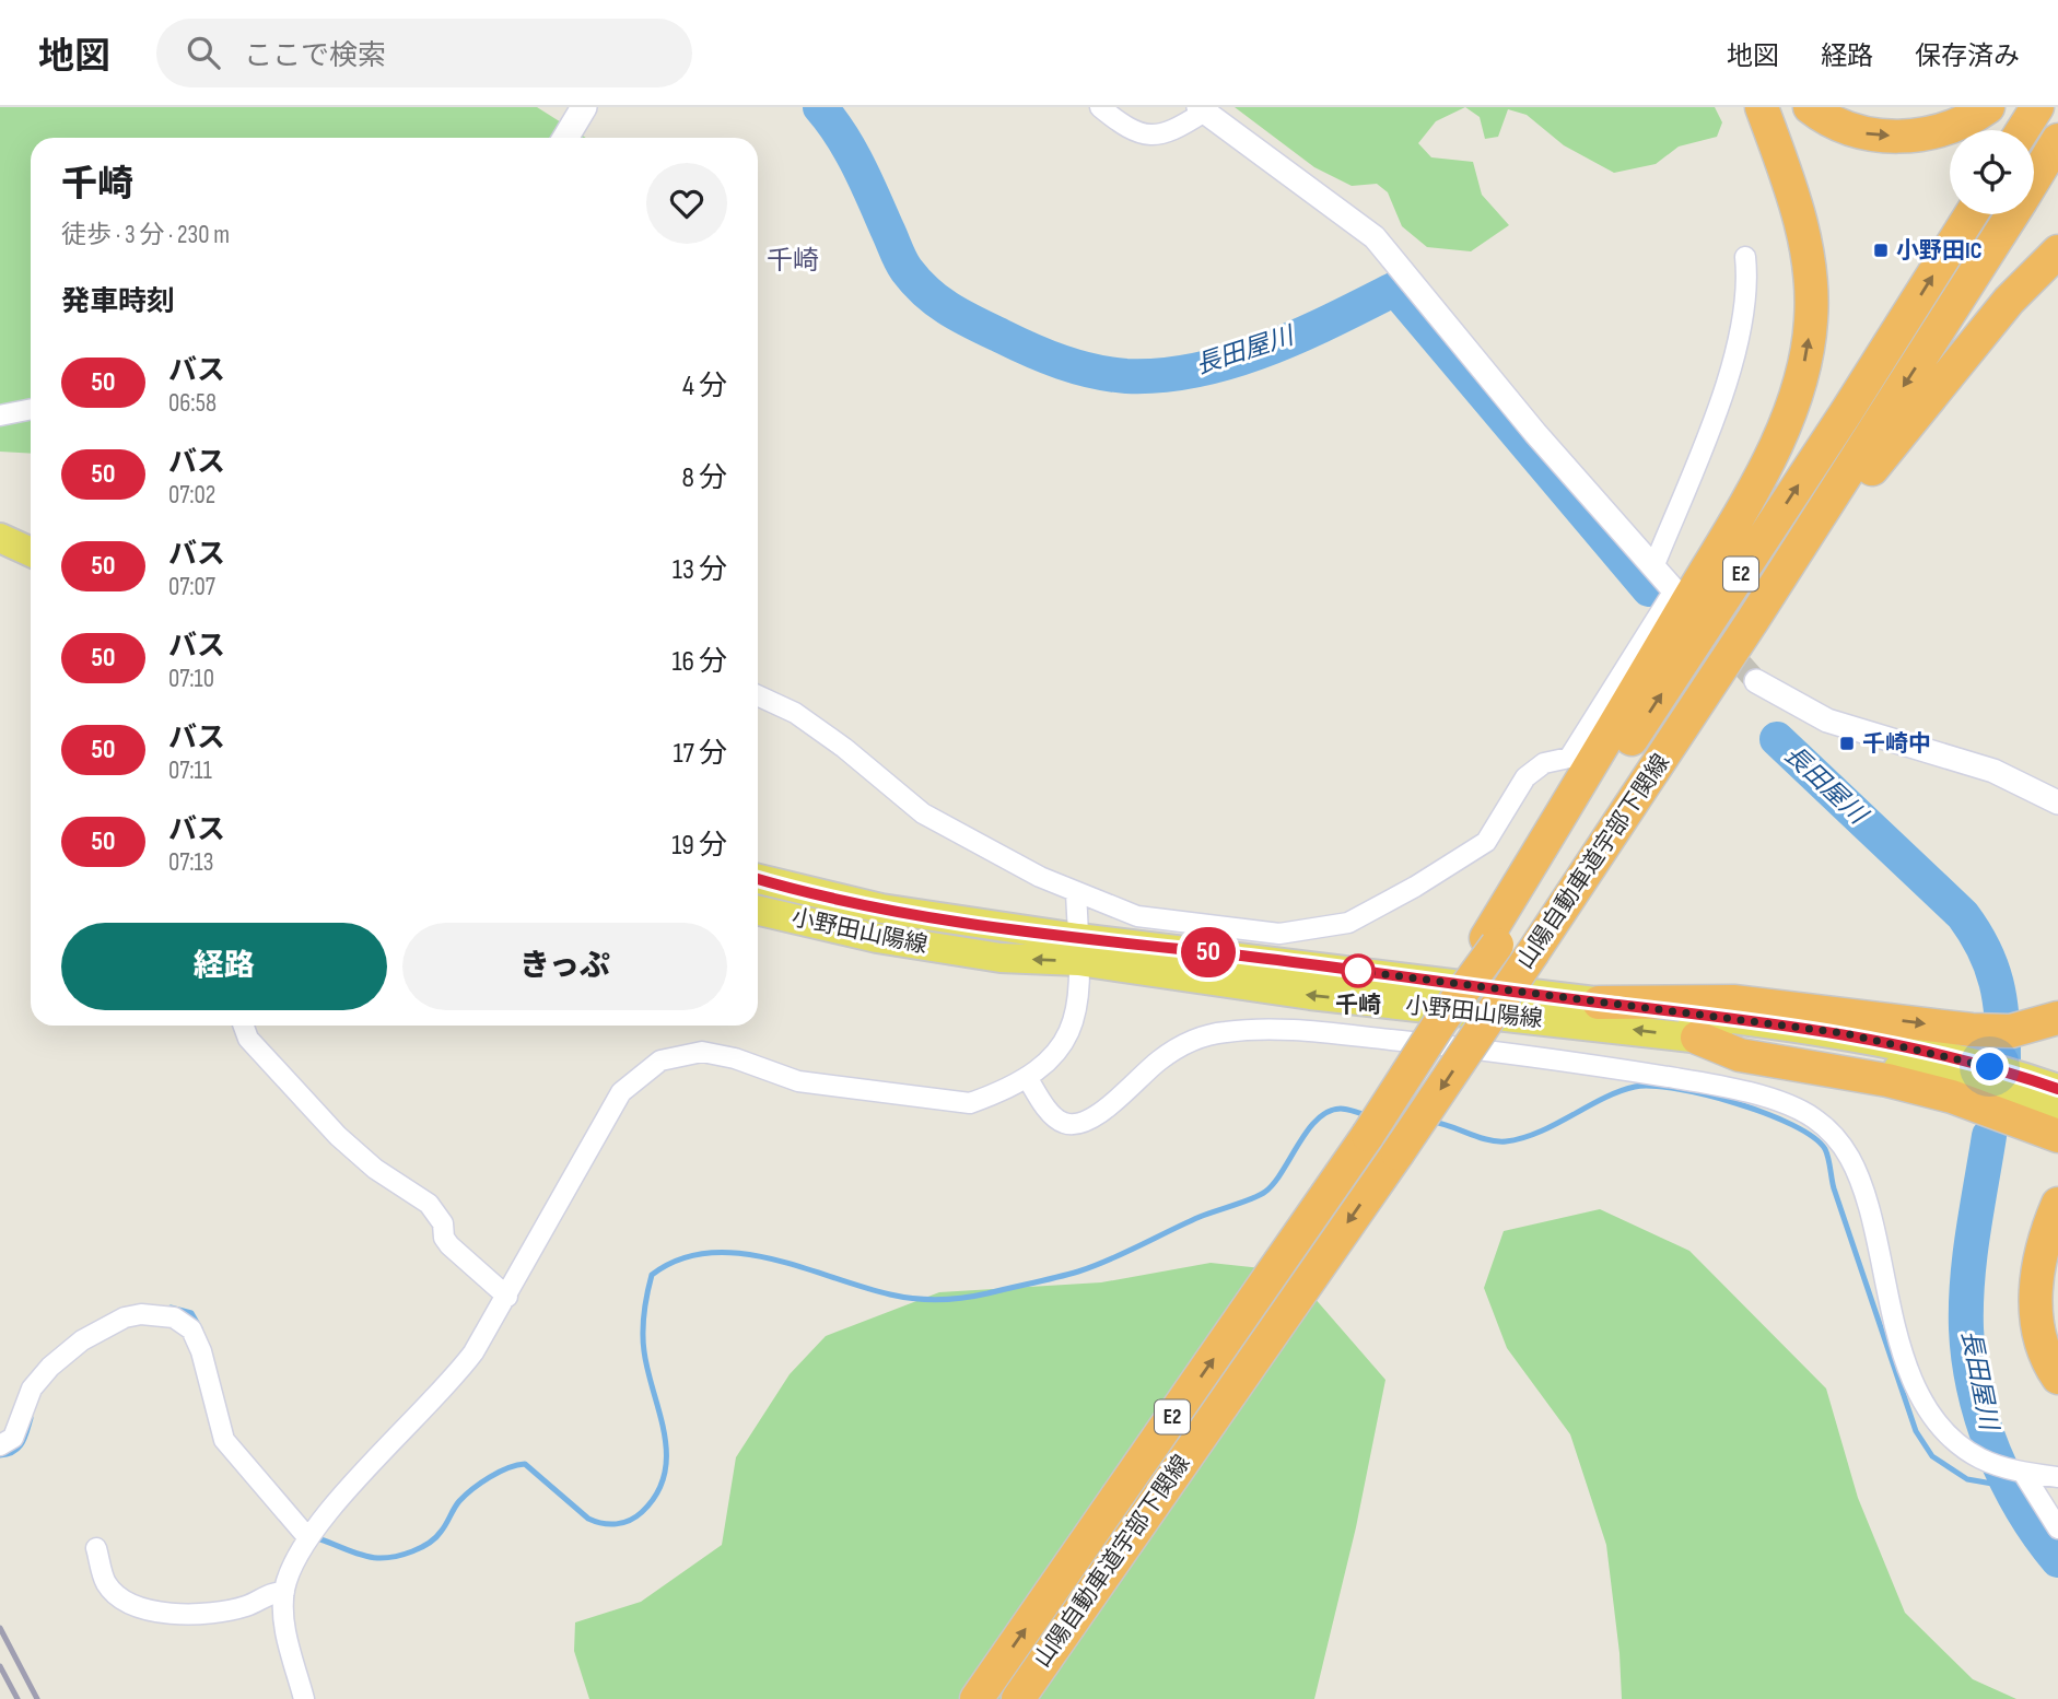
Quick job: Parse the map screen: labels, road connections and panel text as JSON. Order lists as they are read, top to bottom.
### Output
{
  "streets": {
    "highway": ["E2", "山陽自動車道宇部下関線"],
    "main road": ["小野田山陽線"]
  },
  "districts": ["千崎"],
  "water": ["長田屋川"],
  "places": {
    "transit": ["小野田IC", "千崎中"],
    "other": ["千崎"]
  },
  "lines": ["bus line 50"],
  "page": {
    "header": "地図",
    "search": "ここで検索",
    "nav": ["地図", "経路", "保存済み"],
    "on_map": "50",
    "heading": [
      ["千崎", "徒歩 · 3 分 · 230 m"],
      "発車時刻"
    ],
    "list": [
      {
        "mark": "50",
        "name": "バス",
        "note": "06:58",
        "value": "4 分"
      },
      {
        "mark": "50",
        "name": "バス",
        "note": "07:02",
        "value": "8 分"
      },
      {
        "mark": "50",
        "name": "バス",
        "note": "07:07",
        "value": "13 分"
      },
      {
        "mark": "50",
        "name": "バス",
        "note": "07:10",
        "value": "16 分"
      },
      {
        "mark": "50",
        "name": "バス",
        "note": "07:11",
        "value": "17 分"
      },
      {
        "mark": "50",
        "name": "バス",
        "note": "07:13",
        "value": "19 分"
      }
    ],
    "buttons": ["経路", "きっぷ"]
  }
}
